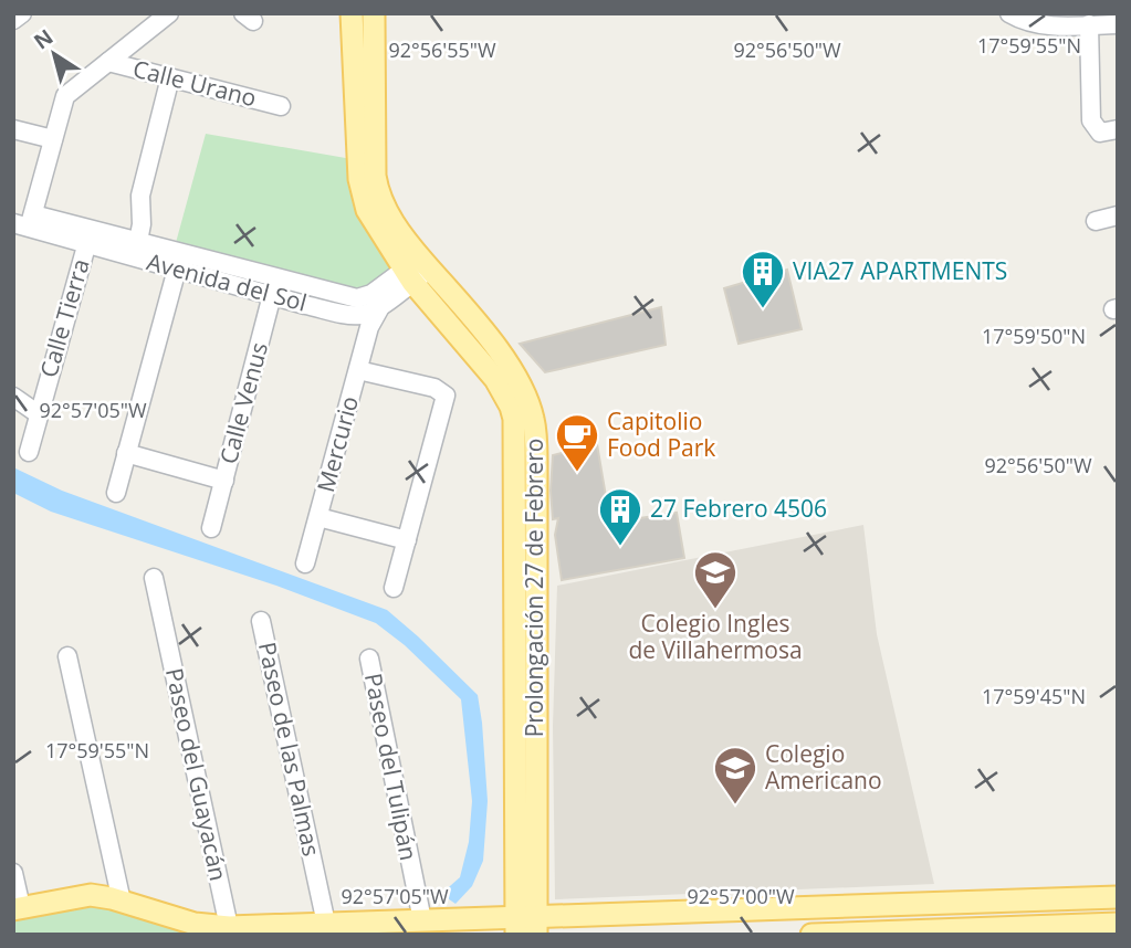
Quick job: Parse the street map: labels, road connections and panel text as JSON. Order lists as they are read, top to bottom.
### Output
{
  "streets": {
    "main road": ["Prolongación 27 de Febrero"],
    "street": [
      "Calle Urano",
      "Avenida del Sol",
      "Calle Tierra",
      "Calle Venus",
      "Mercurio",
      "Paseo de las Palmas",
      "Paseo del Tulipán",
      "Paseo del Guayacán"
    ]
  },
  "crossings": [
    ["Calle Urano", "Avenida del Sol"],
    ["Avenida del Sol", "Calle Tierra"],
    ["Avenida del Sol", "Calle Venus"],
    ["Avenida del Sol", "Mercurio"]
  ],
  "places": {
    "building": ["VIA27 APARTMENTS", "27 Febrero 4506"],
    "cafe": ["Capitolio Food Park"],
    "school or university": ["Colegio Ingles de Villahermosa", "Colegio Americano"]
  },
  "north": "top left",
  "coordinates": [
    "17°59'55\"N",
    "92°56'55\"W",
    "92°56'50\"W",
    "17°59'50\"N",
    "92°57'05\"W",
    "17°59'45\"N",
    "92°57'00\"W"
  ]
}
